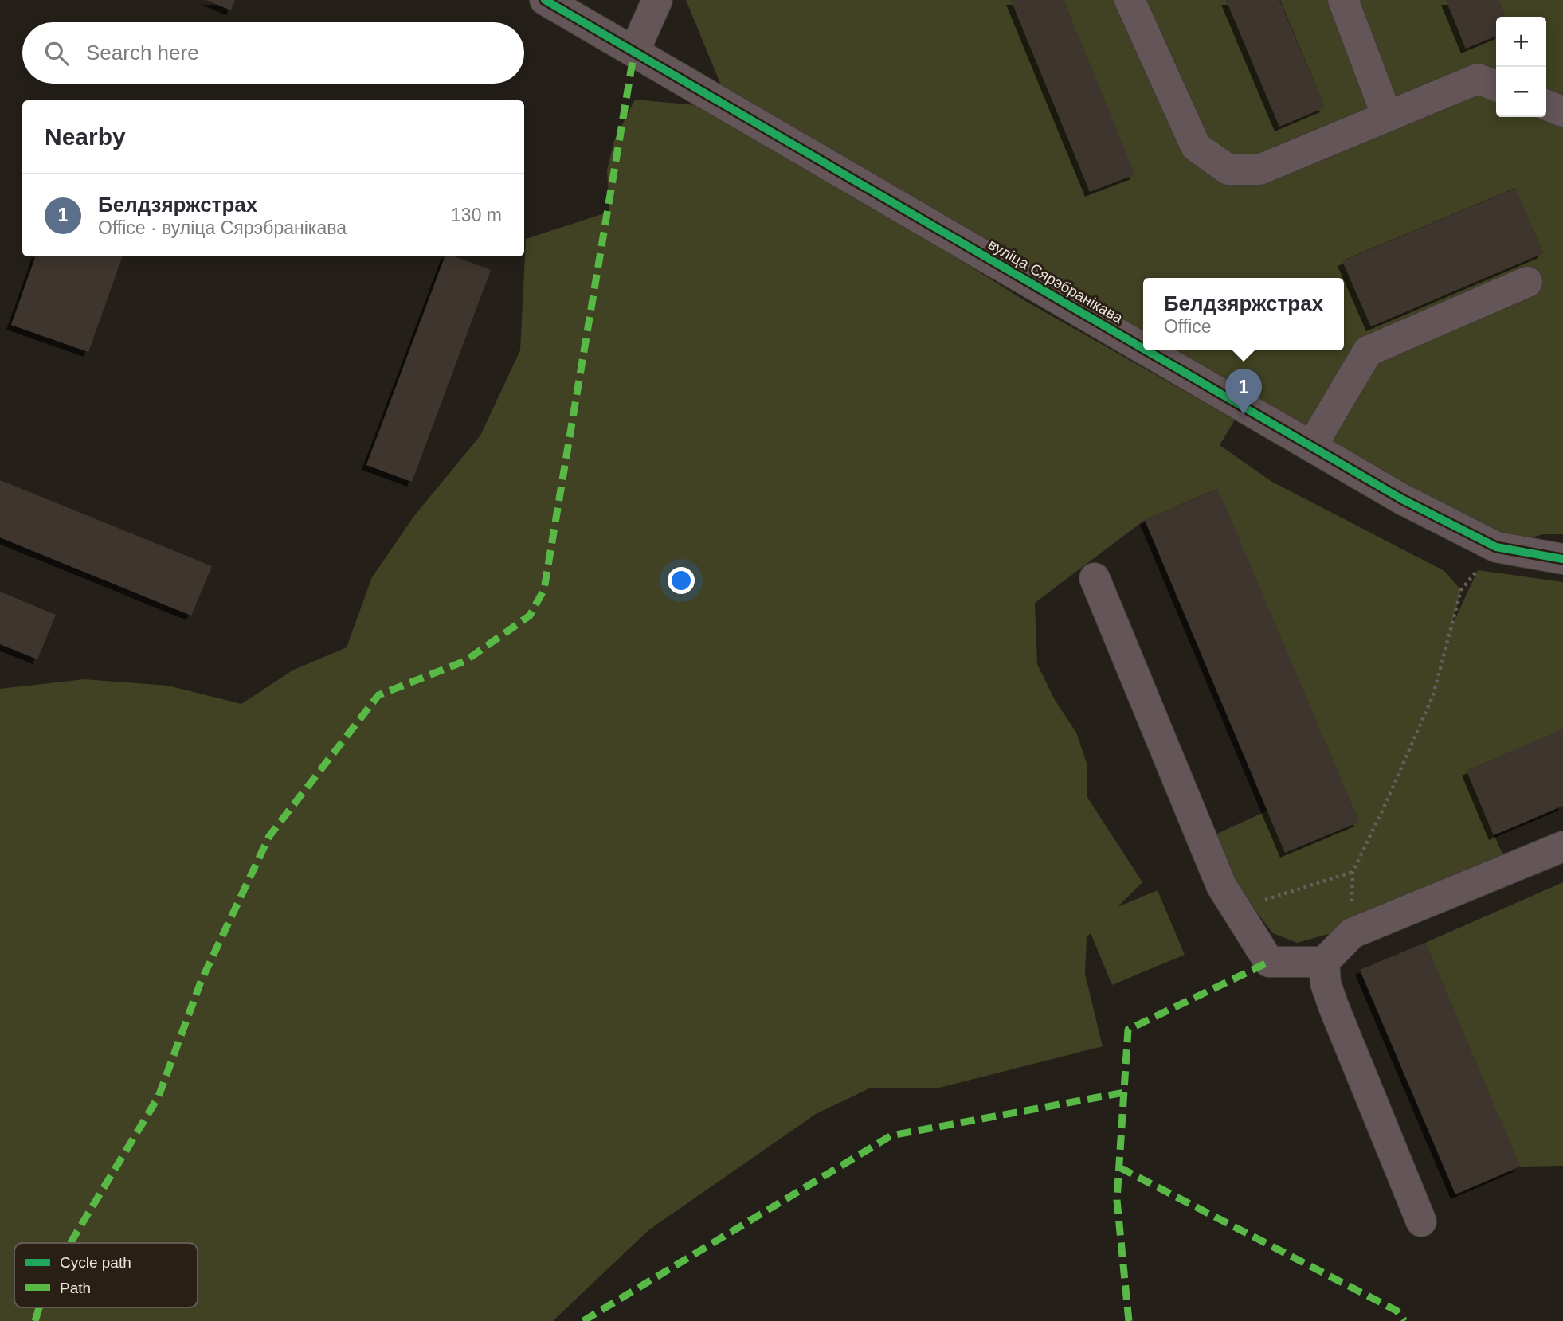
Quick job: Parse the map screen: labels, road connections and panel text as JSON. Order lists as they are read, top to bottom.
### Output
{
  "streets": {
    "street": ["вуліца Сярэбранікава"]
  },
  "legend": ["Cycle path", "Path"],
  "page": {
    "map_buttons": ["+", "−"],
    "search": "Search here",
    "heading": "Nearby",
    "list": [
      {
        "mark": "1",
        "name": "Белдзяржстрах",
        "note": "Office · вуліца Сярэбранікава",
        "value": "130 m"
      }
    ],
    "popup": ["Белдзяржстрах", "Office"],
    "pins": "1"
  }
}
